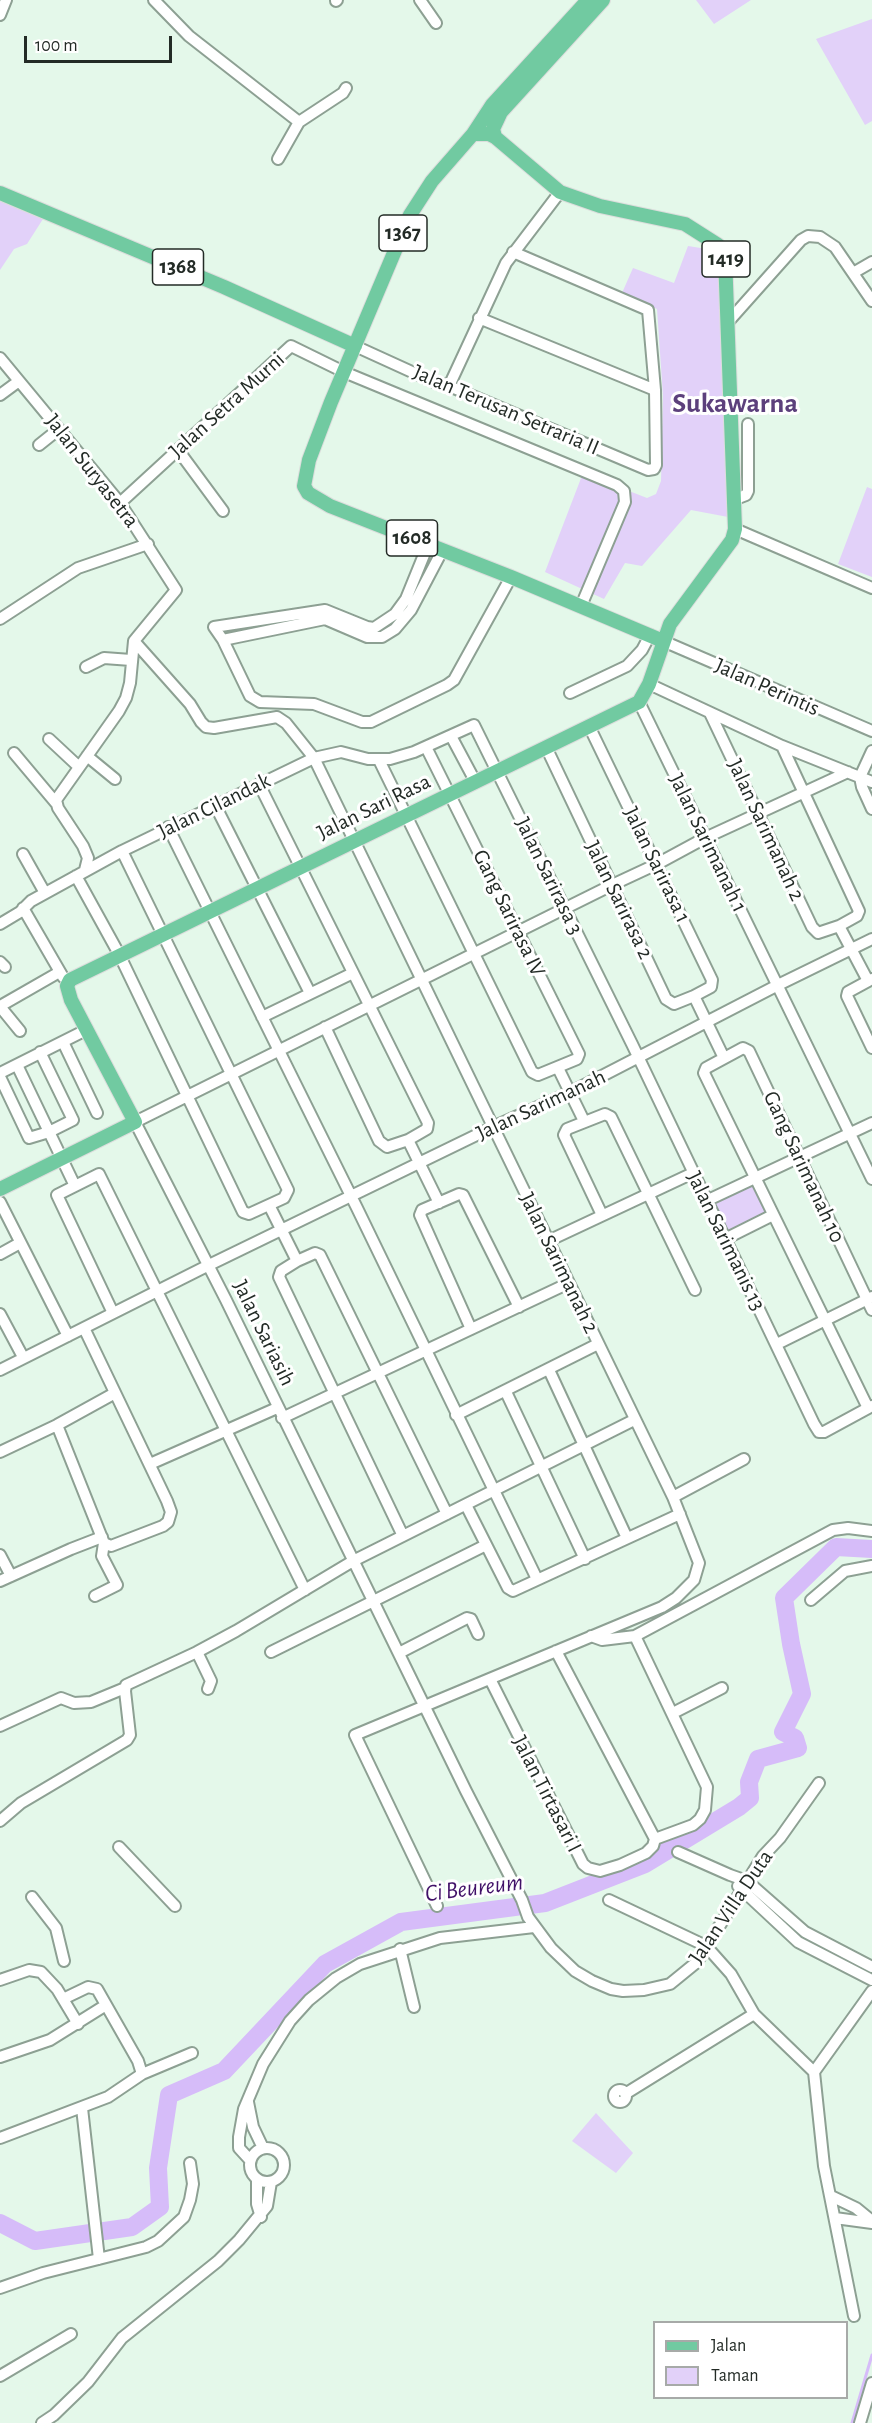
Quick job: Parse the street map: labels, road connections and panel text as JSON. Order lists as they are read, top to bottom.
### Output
{
  "streets": {
    "main road": [
      "1367",
      "1419",
      "1368",
      "1608",
      "Jalan Sari Rasa",
      "Jalan Sariasih"
    ],
    "street": [
      "Jalan Setra Murni",
      "Jalan Terusan Setraria II",
      "Jalan Suryasetra",
      "Jalan Perintis",
      "Jalan Cilandak",
      "Jalan Sarimanah 2",
      "Jalan Sarimanah 1",
      "Jalan Sarirasa 1",
      "Jalan Sarirasa 3",
      "Jalan Sarirasa 2",
      "Gang Sarirasa IV",
      "Jalan Sarimanah",
      "Gang Sarimanah 10",
      "Jalan Sarimanis 13",
      "Jalan Tirtasari I",
      "Jalan Villa Duta"
    ]
  },
  "crossings": [
    ["1367", "1368"],
    ["1367", "Jalan Terusan Setraria II"],
    ["1367", "1608"],
    ["1368", "Jalan Terusan Setraria II"],
    ["1368", "1608"],
    ["Jalan Setra Murni", "Jalan Suryasetra"],
    ["Jalan Setra Murni", "1608"],
    ["Jalan Terusan Setraria II", "1608"],
    ["Jalan Suryasetra", "Jalan Sarimanah 2"],
    ["1608", "Jalan Perintis"],
    ["Jalan Cilandak", "Jalan Sarimanah 2"],
    ["Jalan Cilandak", "Jalan Sarirasa 3"],
    ["Jalan Cilandak", "Gang Sarirasa IV"],
    ["Jalan Sari Rasa", "Jalan Sarimanah 2"],
    ["Jalan Sari Rasa", "Jalan Sarimanah 1"],
    ["Jalan Sari Rasa", "Jalan Sarirasa 1"],
    ["Jalan Sari Rasa", "Jalan Sarirasa 3"],
    ["Jalan Sari Rasa", "Jalan Sarirasa 2"],
    ["Jalan Sari Rasa", "Gang Sarirasa IV"],
    ["Jalan Sari Rasa", "Jalan Sariasih"],
    ["Jalan Sarimanah 2", "Jalan Sarimanah"],
    ["Jalan Sarimanah 2", "Jalan Sariasih"],
    ["Jalan Sarimanah 2", "Jalan Tirtasari I"],
    ["Jalan Sarimanah 1", "Jalan Sarimanah"],
    ["Jalan Sarirasa 1", "Jalan Sarirasa 2"],
    ["Jalan Sarirasa 3", "Jalan Sarimanah"],
    ["Jalan Sarirasa 3", "Jalan Sarimanis 13"],
    ["Jalan Sarimanah", "Jalan Sarimanis 13"],
    ["Jalan Sarimanah", "Jalan Sariasih"],
    ["Jalan Sariasih", "Jalan Villa Duta"]
  ],
  "districts": ["Sukawarna"],
  "water": ["Ci Beureum"],
  "legend": ["Jalan", "Taman"],
  "scale_bar": "100 m"
}
